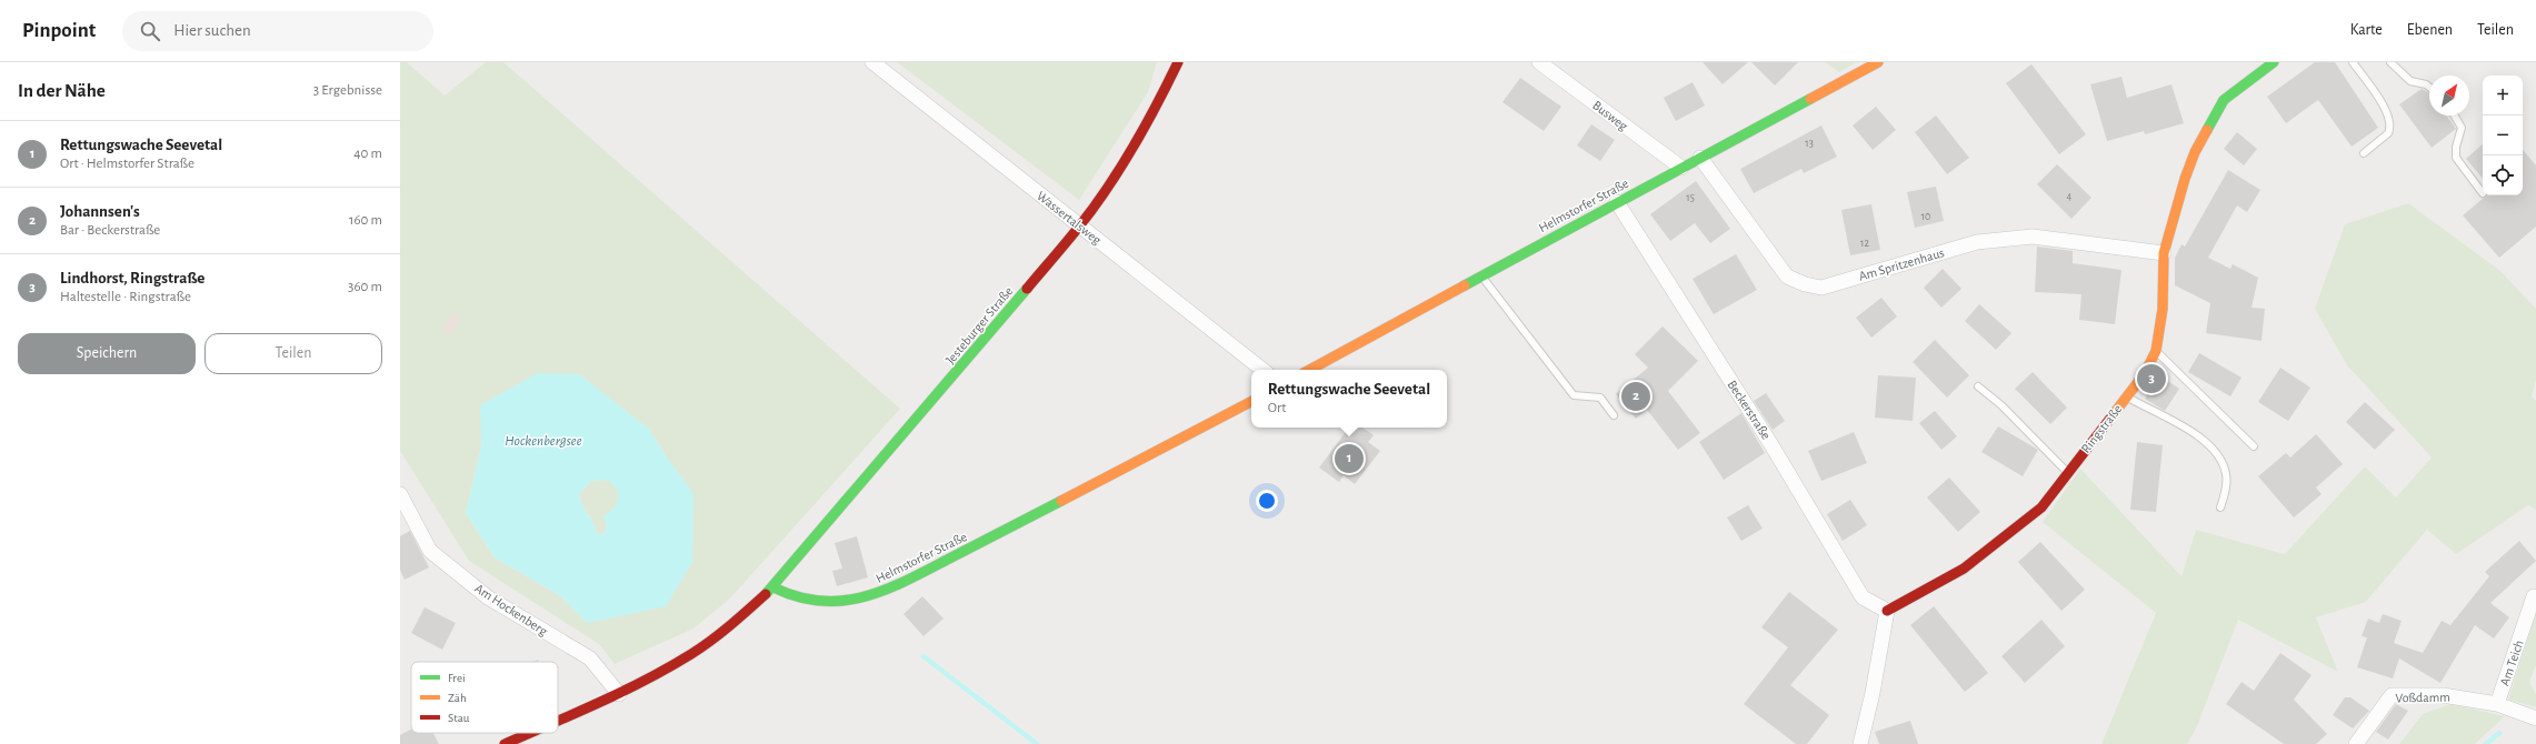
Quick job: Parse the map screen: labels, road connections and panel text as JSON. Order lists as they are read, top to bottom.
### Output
{
  "streets": {
    "street": [
      "Busweg",
      "Helmstorfer Straße",
      "Wassertalsweg",
      "Am Spritzenhaus",
      "Jesteburger Straße",
      "Beckerstraße",
      "Ringstraße",
      "Am Hockenberg",
      "Am Teich",
      "Voßdamm"
    ]
  },
  "crossings": [
    ["Busweg", "Helmstorfer Straße"],
    ["Helmstorfer Straße", "Am Spritzenhaus"],
    ["Helmstorfer Straße", "Jesteburger Straße"],
    ["Helmstorfer Straße", "Beckerstraße"],
    ["Wassertalsweg", "Jesteburger Straße"],
    ["Am Spritzenhaus", "Ringstraße"],
    ["Beckerstraße", "Ringstraße"],
    ["Am Teich", "Voßdamm"]
  ],
  "water": ["Hockenbergsee"],
  "house_numbers": [
    "13",
    "4",
    "15",
    "10",
    "12"
  ],
  "legend": ["Frei", "Zäh", "Stau"],
  "north": "top right",
  "page": {
    "header": "Pinpoint",
    "search": "Hier suchen",
    "nav": ["Karte", "Ebenen", "Teilen"],
    "heading": ["In der Nähe", "3 Ergebnisse"],
    "map_buttons": ["+", "−"],
    "list": [
      {
        "mark": "1",
        "name": "Rettungswache Seevetal",
        "note": "Ort · Helmstorfer Straße",
        "value": "40 m"
      },
      {
        "mark": "2",
        "name": "Johannsen's",
        "note": "Bar · Beckerstraße",
        "value": "160 m"
      },
      {
        "mark": "3",
        "name": "Lindhorst, Ringstraße",
        "note": "Haltestelle · Ringstraße",
        "value": "360 m"
      }
    ],
    "buttons": ["Speichern", "Teilen"],
    "pins": ["3", "2", "1"],
    "popup": ["Rettungswache Seevetal", "Ort"]
  }
}
